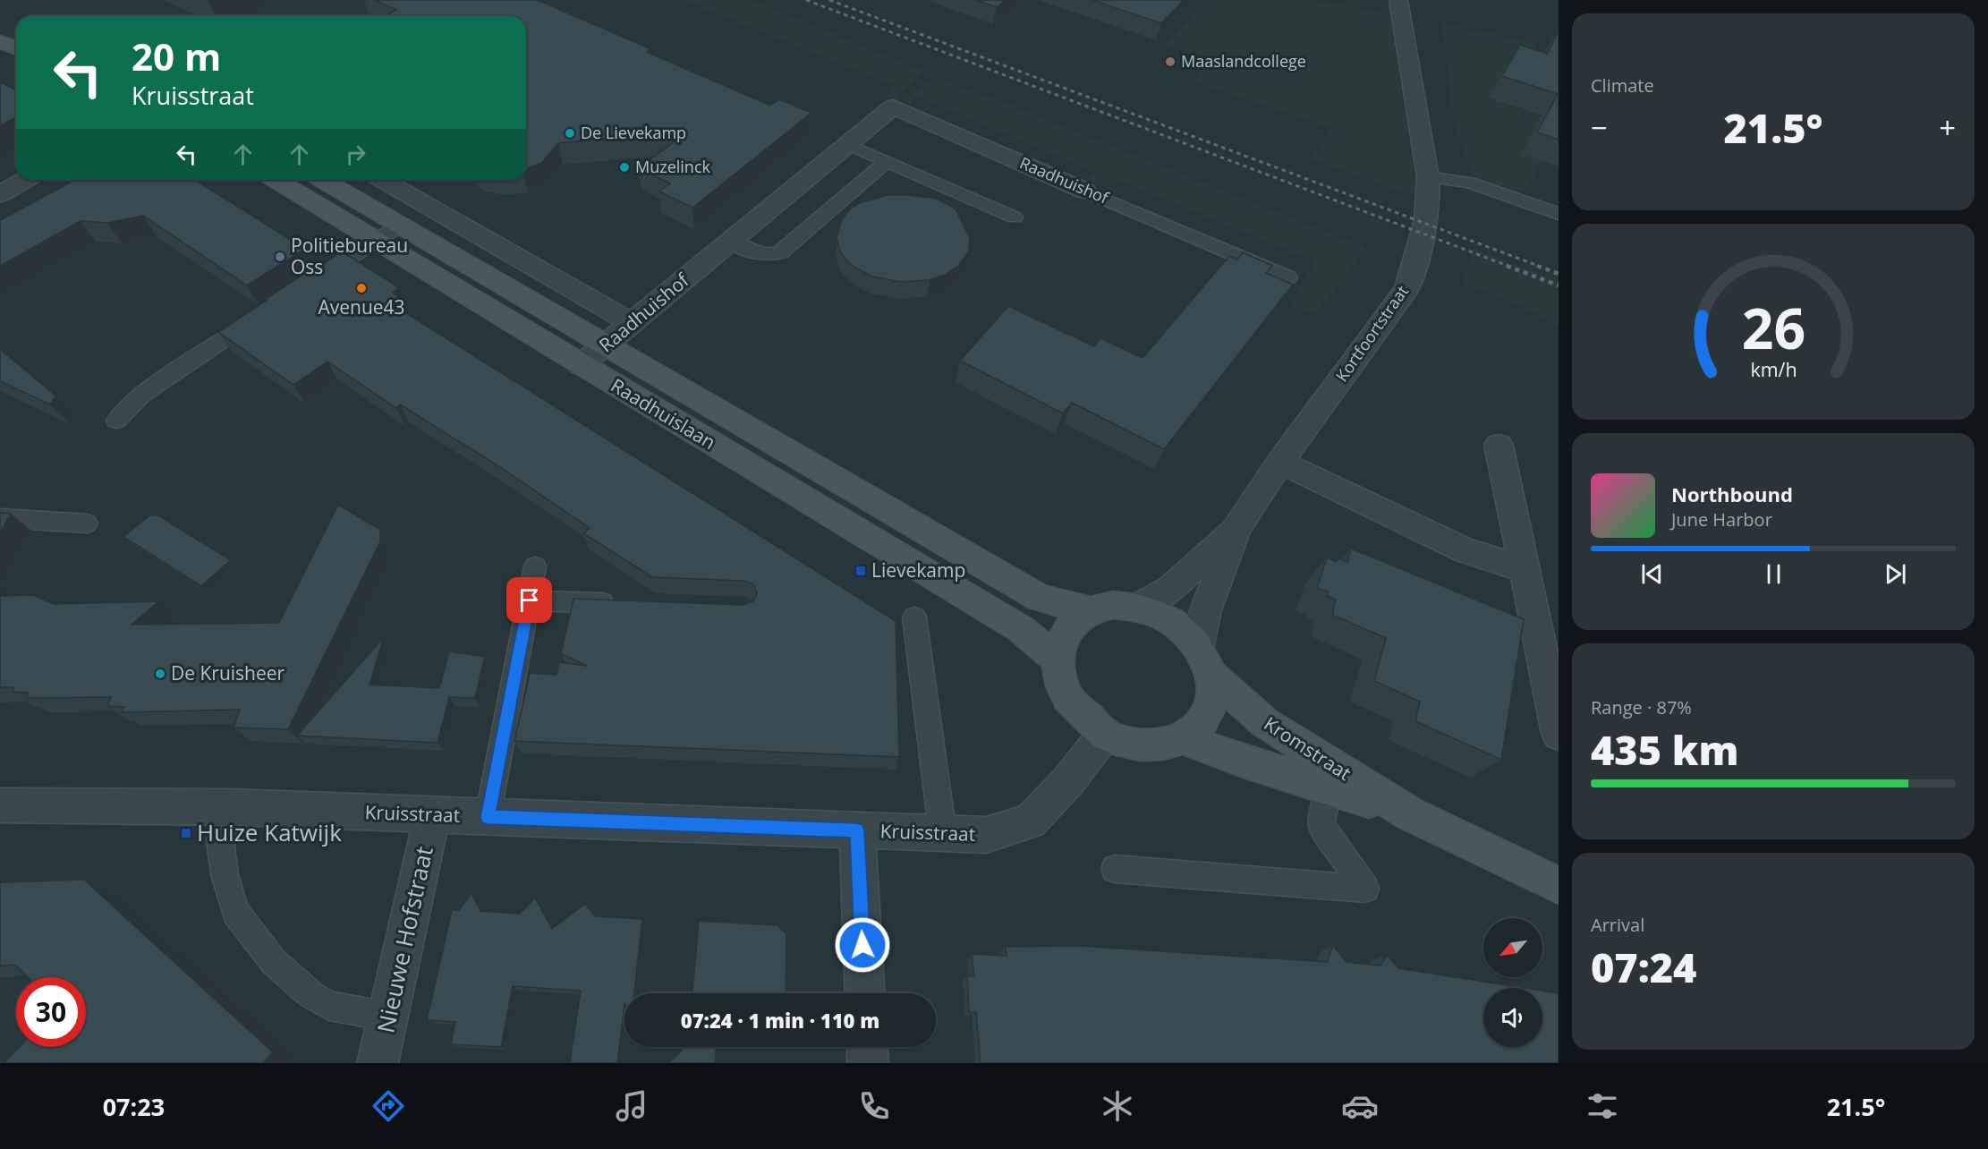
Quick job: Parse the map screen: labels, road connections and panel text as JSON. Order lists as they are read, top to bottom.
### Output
{
  "streets": {
    "street": [
      "Raadhuishof",
      "Kortfoortstraat",
      "Raadhuislaan",
      "Kromstraat",
      "Kruisstraat",
      "Nieuwe Hofstraat"
    ]
  },
  "crossings": [
    ["Raadhuishof", "Raadhuislaan"],
    ["Kortfoortstraat", "Raadhuislaan"],
    ["Kortfoortstraat", "Kromstraat"],
    ["Kortfoortstraat", "Kruisstraat"],
    ["Raadhuislaan", "Kromstraat"],
    ["Raadhuislaan", "Kruisstraat"],
    ["Kromstraat", "Kruisstraat"],
    ["Kruisstraat", "Nieuwe Hofstraat"]
  ],
  "places": {
    "other": [
      "Maaslandcollege",
      "De Lievekamp",
      "Muzelinck",
      "Politiebureau Oss",
      "Avenue43",
      "De Kruisheer"
    ],
    "transit": ["Lievekamp", "Huize Katwijk"]
  },
  "north": "bottom left",
  "page": {
    "tile": [
      "Climate",
      ["Range · 87%", "435 km"],
      ["Arrival", "07:24"]
    ],
    "turn": ["20 m", "Kruisstraat"],
    "heat": ["−", "21.5°", "+"],
    "song": ["Northbound", "June Harbor"],
    "limit": "30",
    "trip": "07:24 · 1 min · 110 m",
    "tabs": ["07:23", "21.5°"],
    "gauge": ["26", "km/h"]
  }
}
